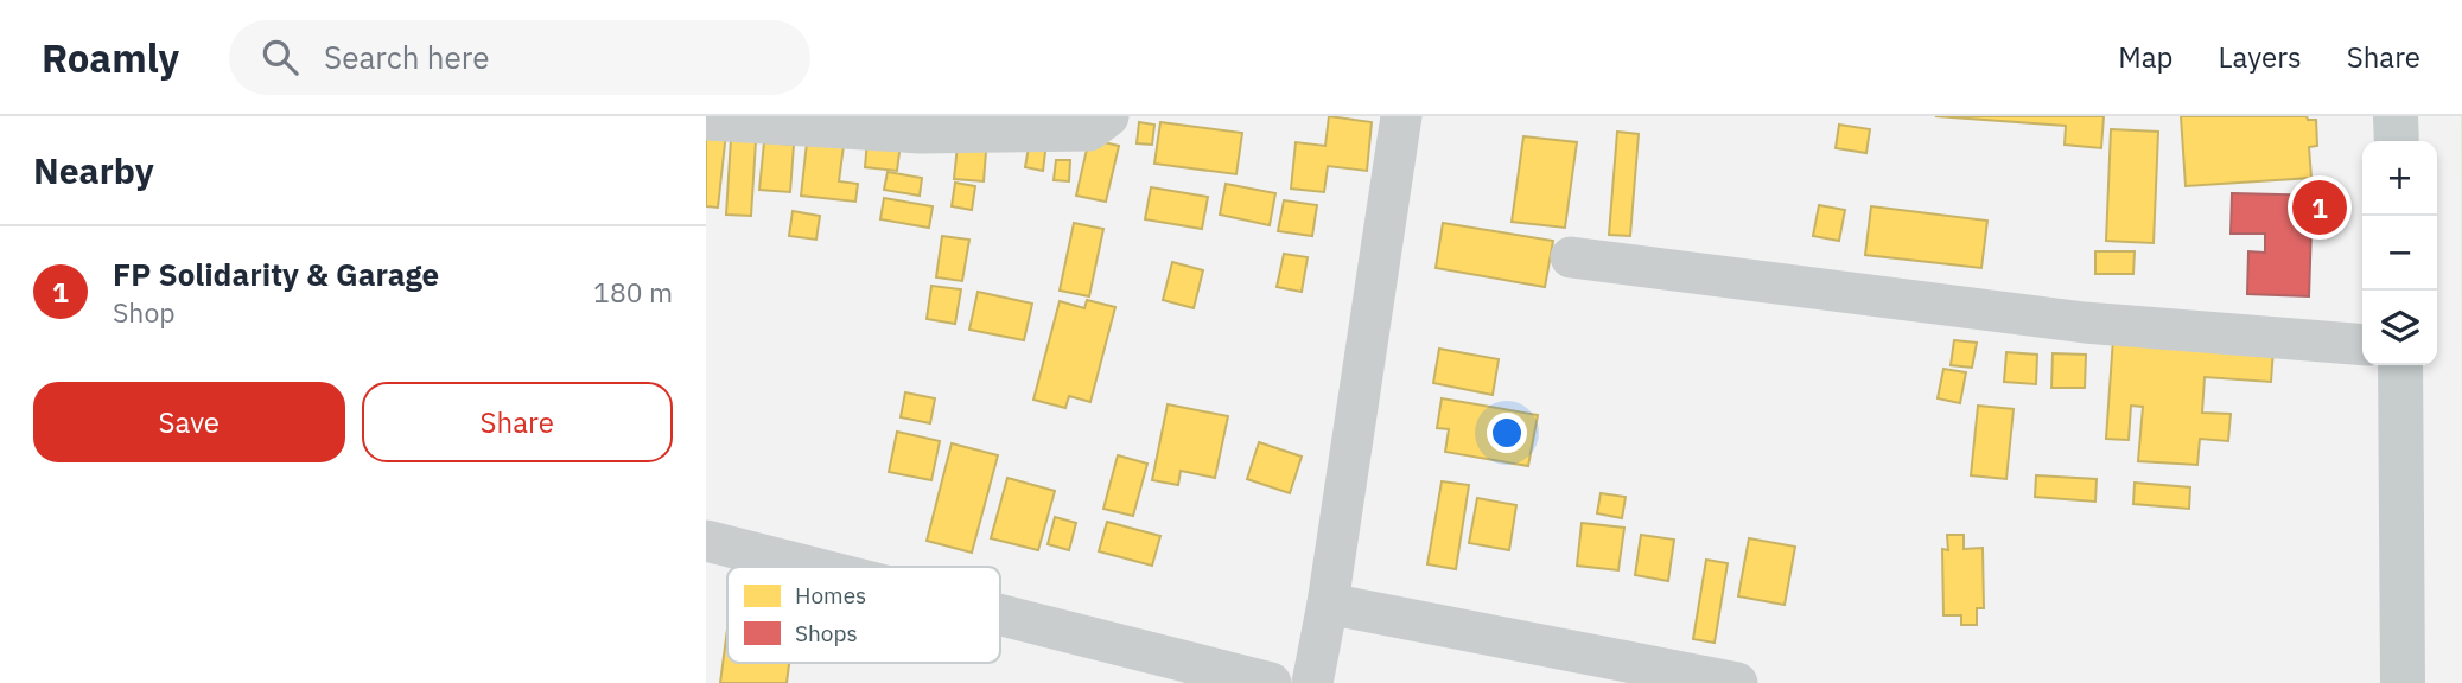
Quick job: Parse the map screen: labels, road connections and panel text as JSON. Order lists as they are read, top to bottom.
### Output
{
  "legend": ["Homes", "Shops"],
  "page": {
    "header": "Roamly",
    "search": "Search here",
    "nav": ["Map", "Layers", "Share"],
    "heading": "Nearby",
    "map_buttons": ["+", "−"],
    "pins": "1",
    "list": [
      {
        "mark": "1",
        "name": "FP Solidarity & Garage",
        "note": "Shop",
        "value": "180 m"
      }
    ],
    "buttons": ["Save", "Share"]
  }
}
